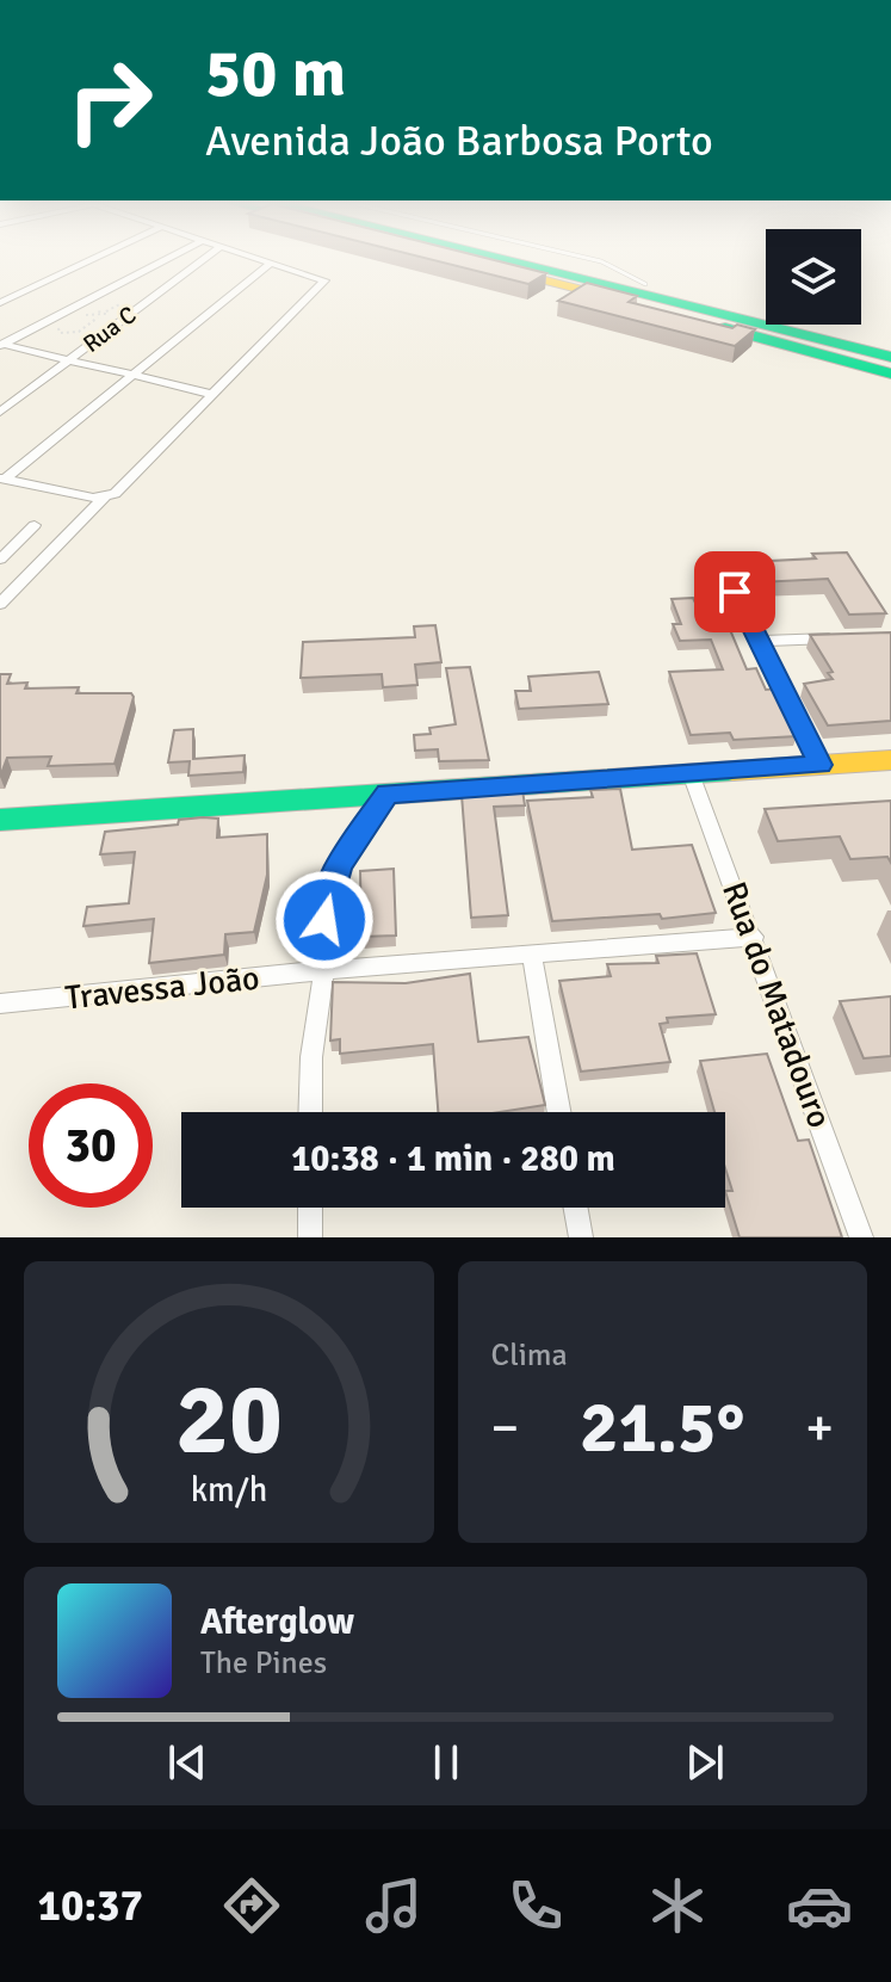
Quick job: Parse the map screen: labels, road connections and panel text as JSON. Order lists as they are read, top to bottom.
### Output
{
  "streets": {
    "street": ["Rua C", "Travessa João", "Rua do Matadouro"]
  },
  "crossings": [
    ["Travessa João", "Rua do Matadouro"]
  ],
  "page": {
    "turn": ["50 m", "Avenida João Barbosa Porto"],
    "limit": "30",
    "trip": "10:38 · 1 min · 280 m",
    "tile": "Clima",
    "heat": ["−", "21.5°", "+"],
    "song": ["Afterglow", "The Pines"],
    "tabs": "10:37",
    "gauge": ["20", "km/h"]
  }
}
